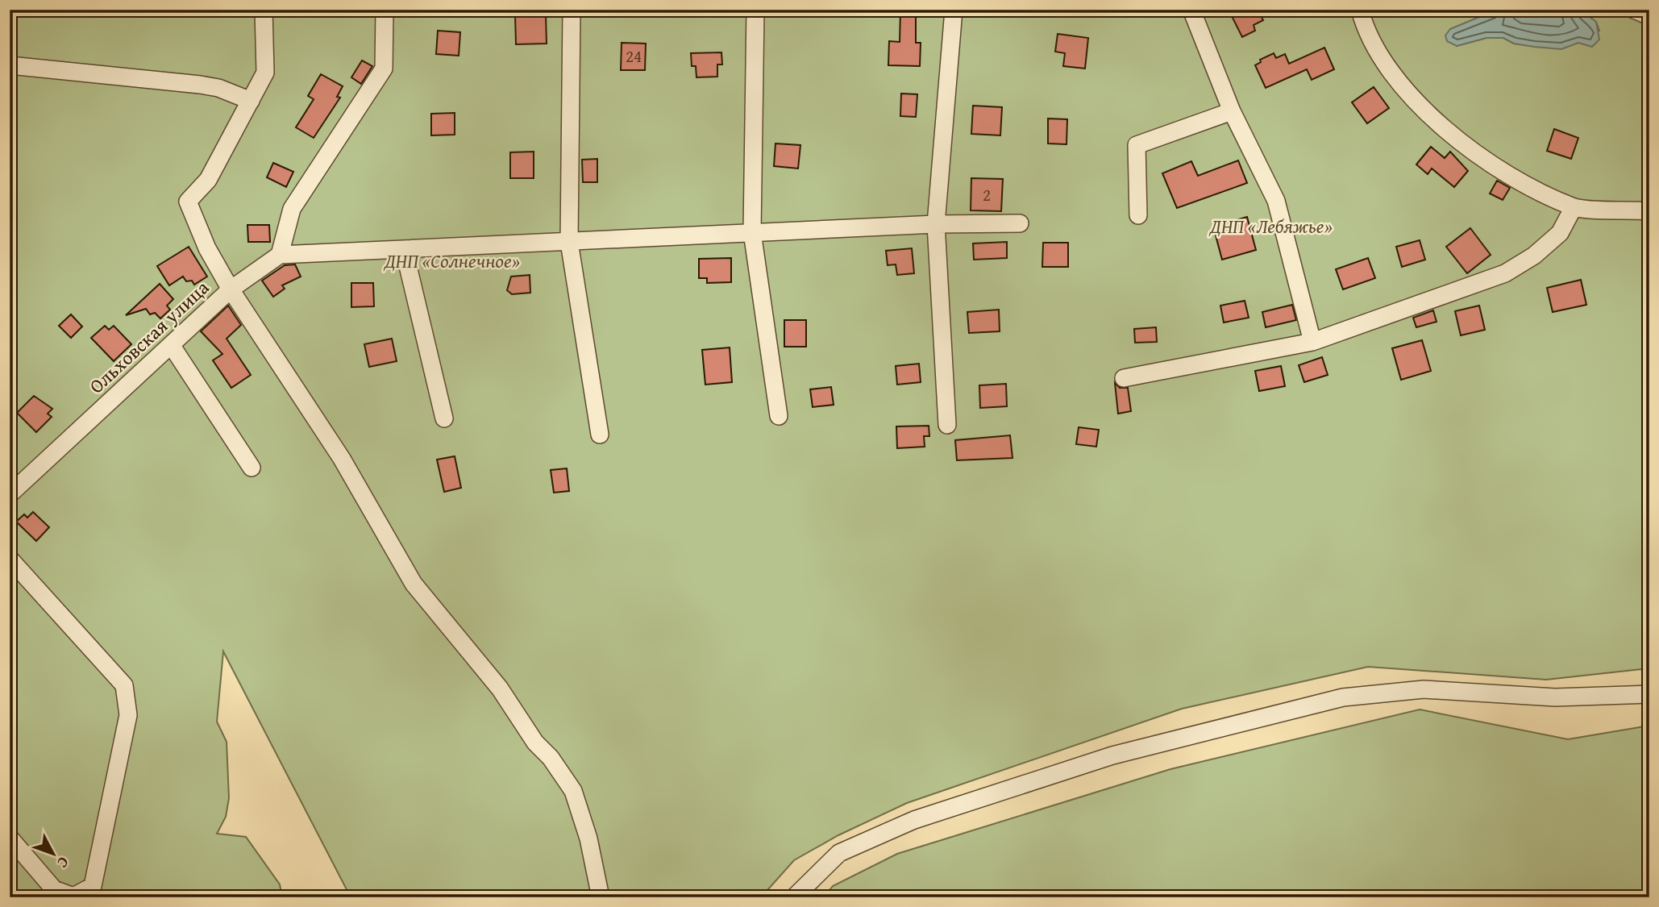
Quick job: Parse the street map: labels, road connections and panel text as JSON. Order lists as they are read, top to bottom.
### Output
{
  "streets": {
    "street": ["Ольховская улица"]
  },
  "parks": ["ДНП «Лебяжье»", "ДНП «Солнечное»"],
  "house_numbers": ["24", "2"],
  "north": "bottom right"
}
